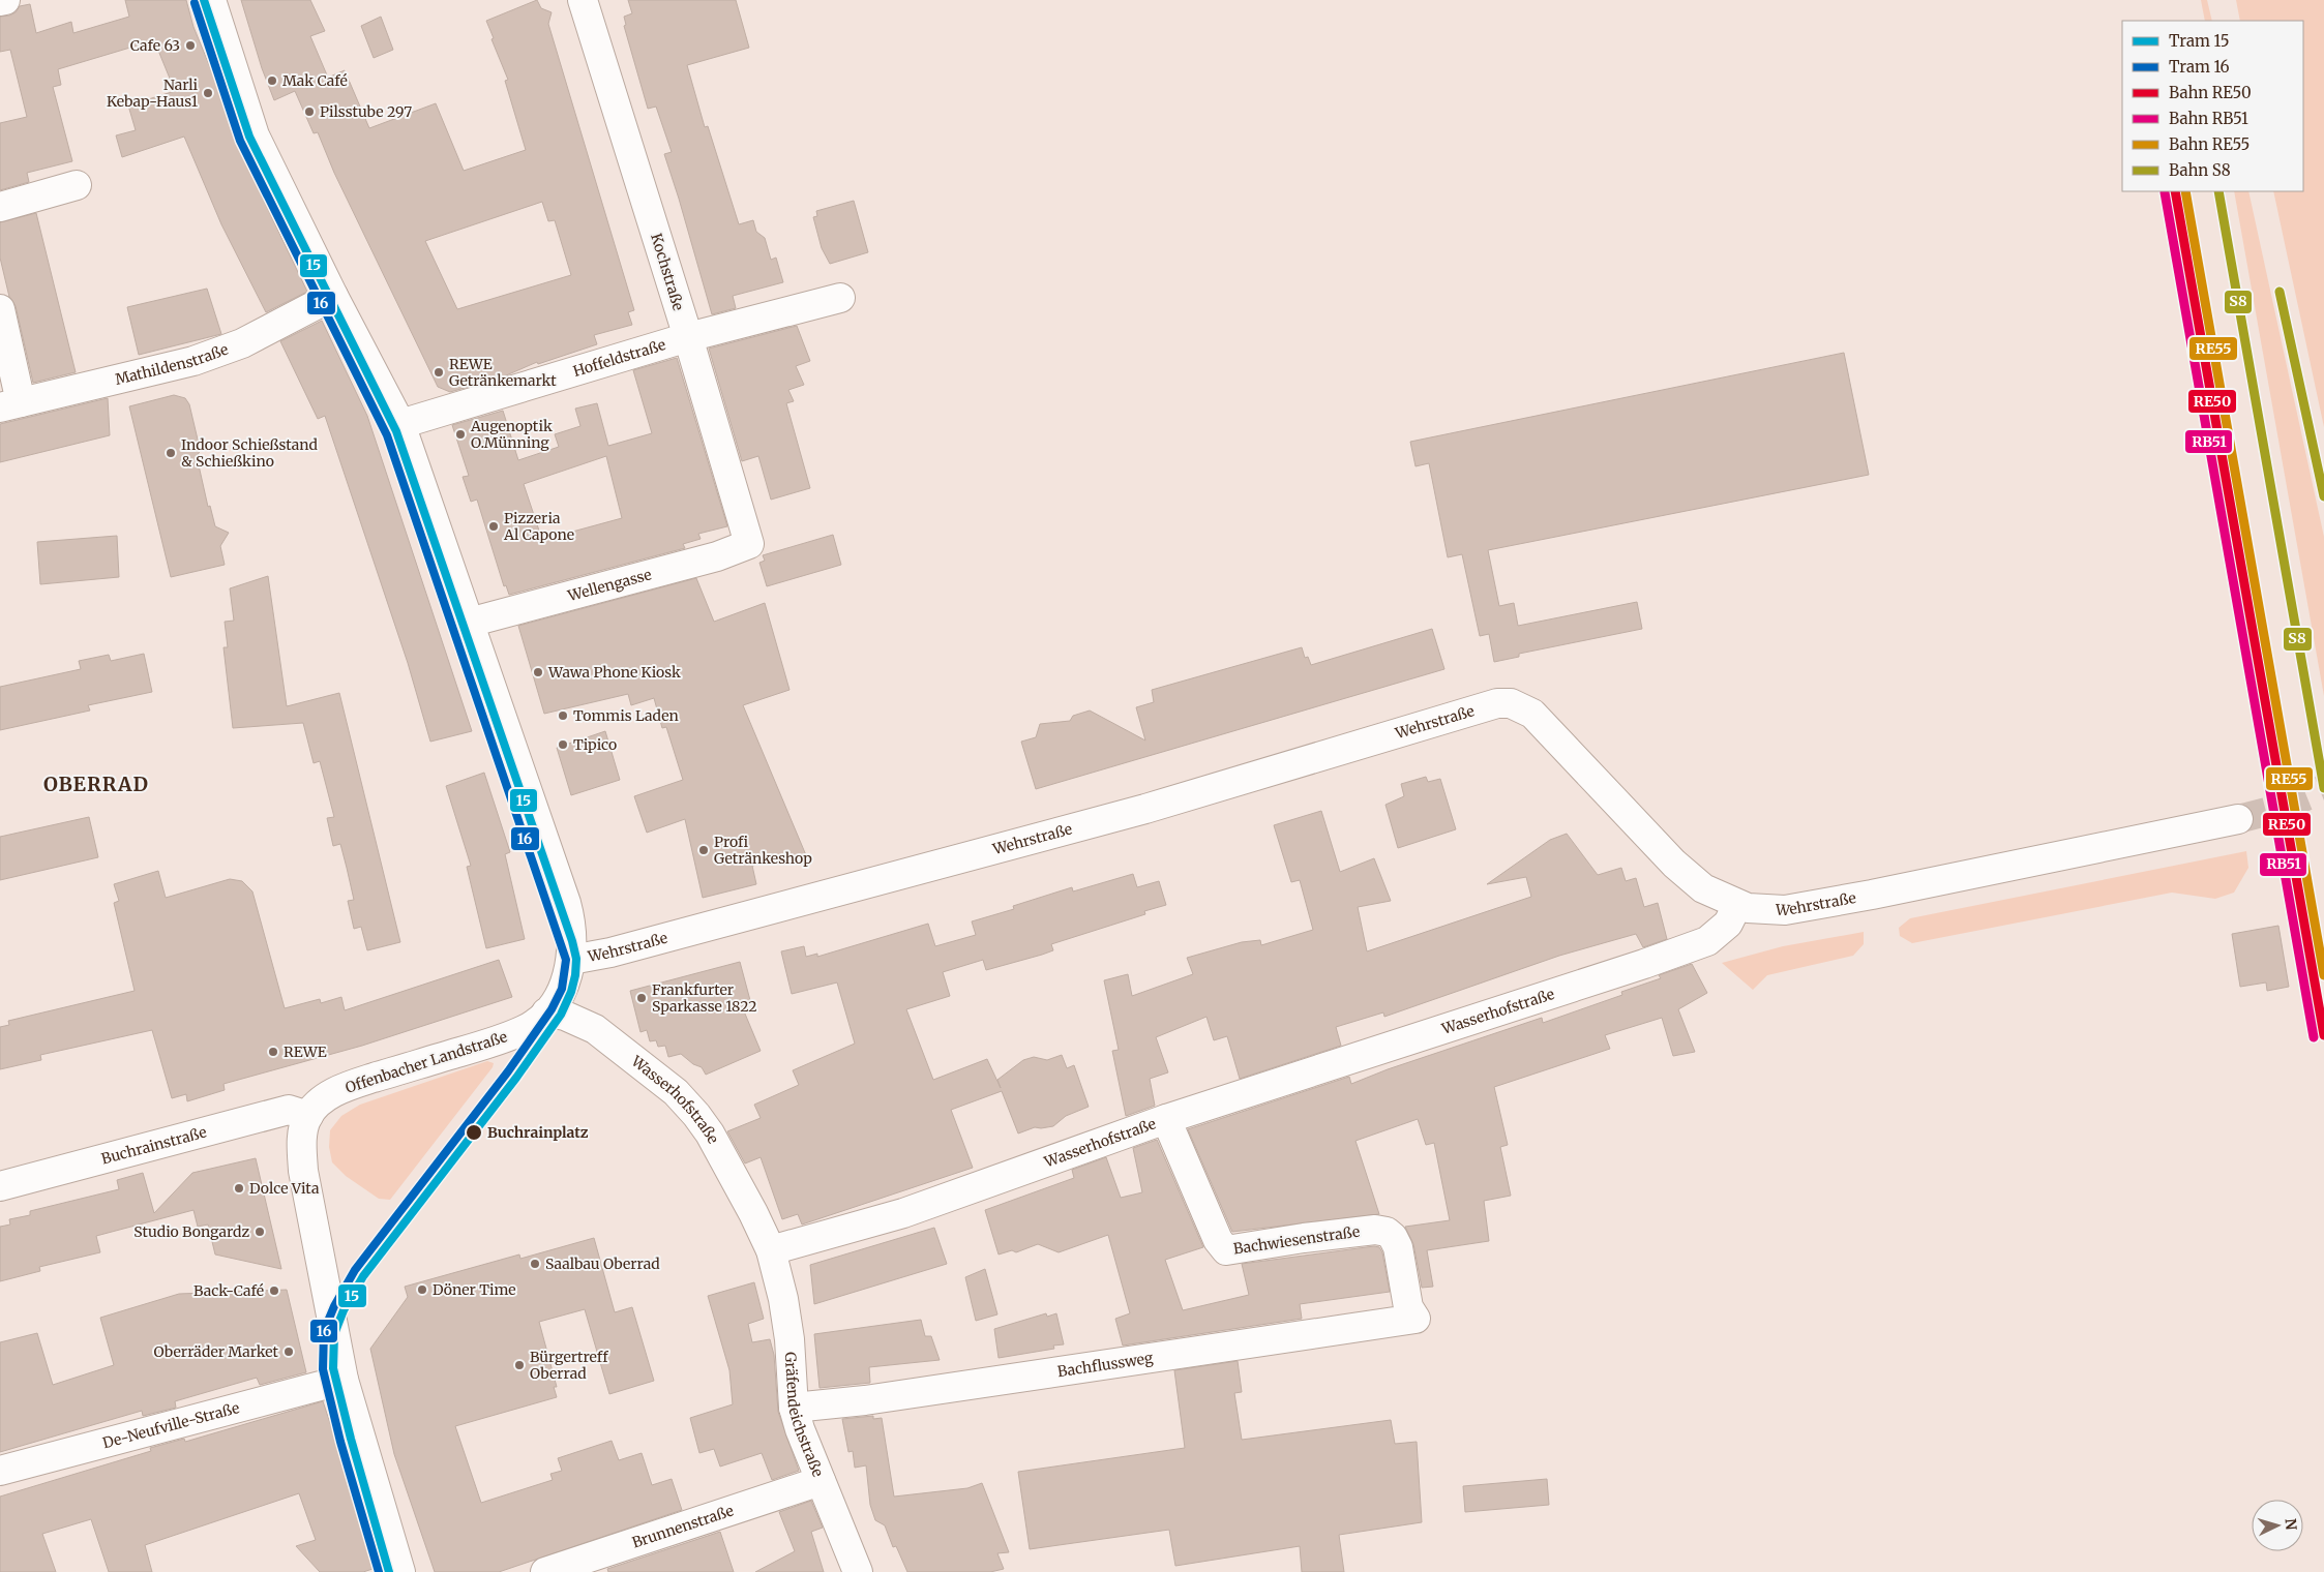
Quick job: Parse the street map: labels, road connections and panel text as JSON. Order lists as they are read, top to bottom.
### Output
{
  "streets": {
    "street": [
      "Kochstraße",
      "Hoffeldstraße",
      "Mathildenstraße",
      "Wellengasse",
      "Wehrstraße",
      "Wasserhofstraße",
      "Offenbacher Landstraße",
      "Buchrainstraße",
      "Bachwiesenstraße",
      "Bachflussweg",
      "Gräfendeichstraße",
      "De-Neufville-Straße",
      "Brunnenstraße"
    ]
  },
  "crossings": [
    ["Kochstraße", "Hoffeldstraße"],
    ["Kochstraße", "Wellengasse"],
    ["Wehrstraße", "Wasserhofstraße"],
    ["Wasserhofstraße", "Offenbacher Landstraße"],
    ["Wasserhofstraße", "Bachwiesenstraße"],
    ["Wasserhofstraße", "Gräfendeichstraße"],
    ["Offenbacher Landstraße", "Buchrainstraße"],
    ["Bachwiesenstraße", "Bachflussweg"],
    ["Bachflussweg", "Gräfendeichstraße"],
    ["Gräfendeichstraße", "Brunnenstraße"]
  ],
  "districts": ["OBERRAD"],
  "places": [
    "Cafe 63",
    "Mak Café",
    "Narli Kebap-Haus1",
    "Pilsstube 297",
    "REWE Getränkemarkt",
    "Augenoptik O.Münning",
    "Indoor Schießstand & Schießkino",
    "Pizzeria Al Capone",
    "Wawa Phone Kiosk",
    "Tommis Laden",
    "Tipico",
    "Profi Getränkeshop",
    "Frankfurter Sparkasse 1822",
    "REWE",
    "Buchrainplatz",
    "Dolce Vita",
    "Studio Bongardz",
    "Saalbau Oberrad",
    "Döner Time",
    "Back-Café",
    "Oberräder Market",
    "Bürgertreff Oberrad"
  ],
  "lines": [
    "tram line 15",
    "tram line 16",
    "rail line RE50",
    "rail line RE55",
    "rail line S8",
    "rail line RB51"
  ],
  "legend": [
    "Tram 15",
    "Tram 16",
    "Bahn RE50",
    "Bahn RB51",
    "Bahn RE55",
    "Bahn S8"
  ],
  "north": "right"
}
